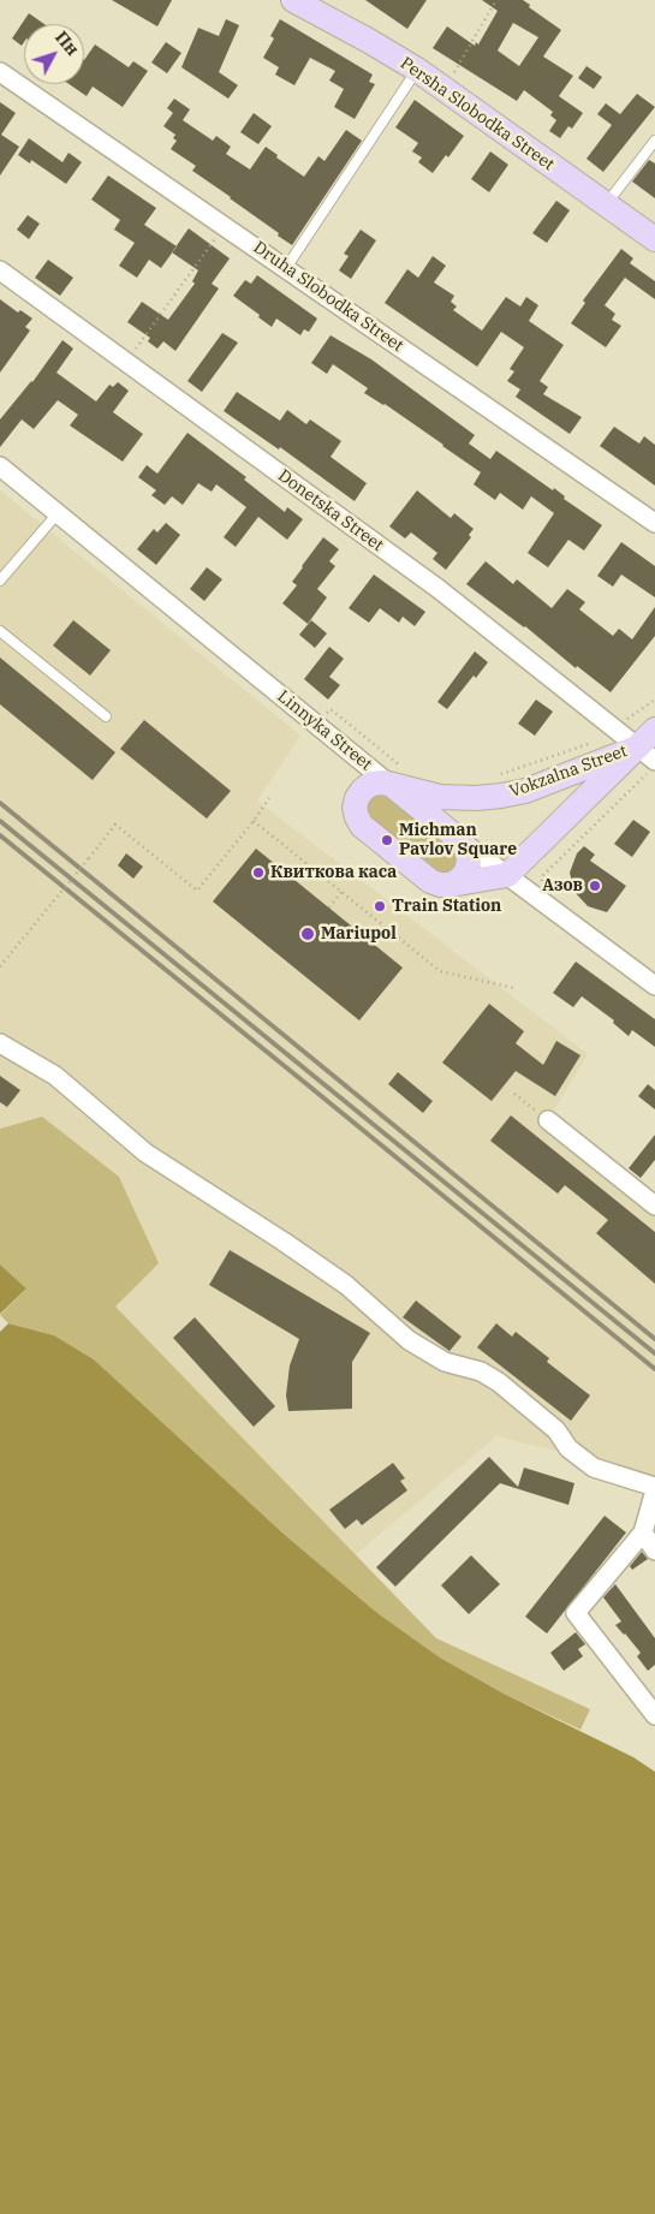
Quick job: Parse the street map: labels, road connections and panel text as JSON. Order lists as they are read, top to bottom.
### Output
{
  "streets": {
    "street": [
      "Persha Slobodka Street",
      "Druha Slobodka Street",
      "Donetska Street",
      "Linnyka Street",
      "Vokzalna Street"
    ]
  },
  "crossings": [
    ["Donetska Street", "Vokzalna Street"],
    ["Linnyka Street", "Vokzalna Street"]
  ],
  "places": [
    "Michman Pavlov Square",
    "Квиткова каса",
    "Азов",
    "Train Station",
    "Mariupol"
  ],
  "north": "top right"
}
